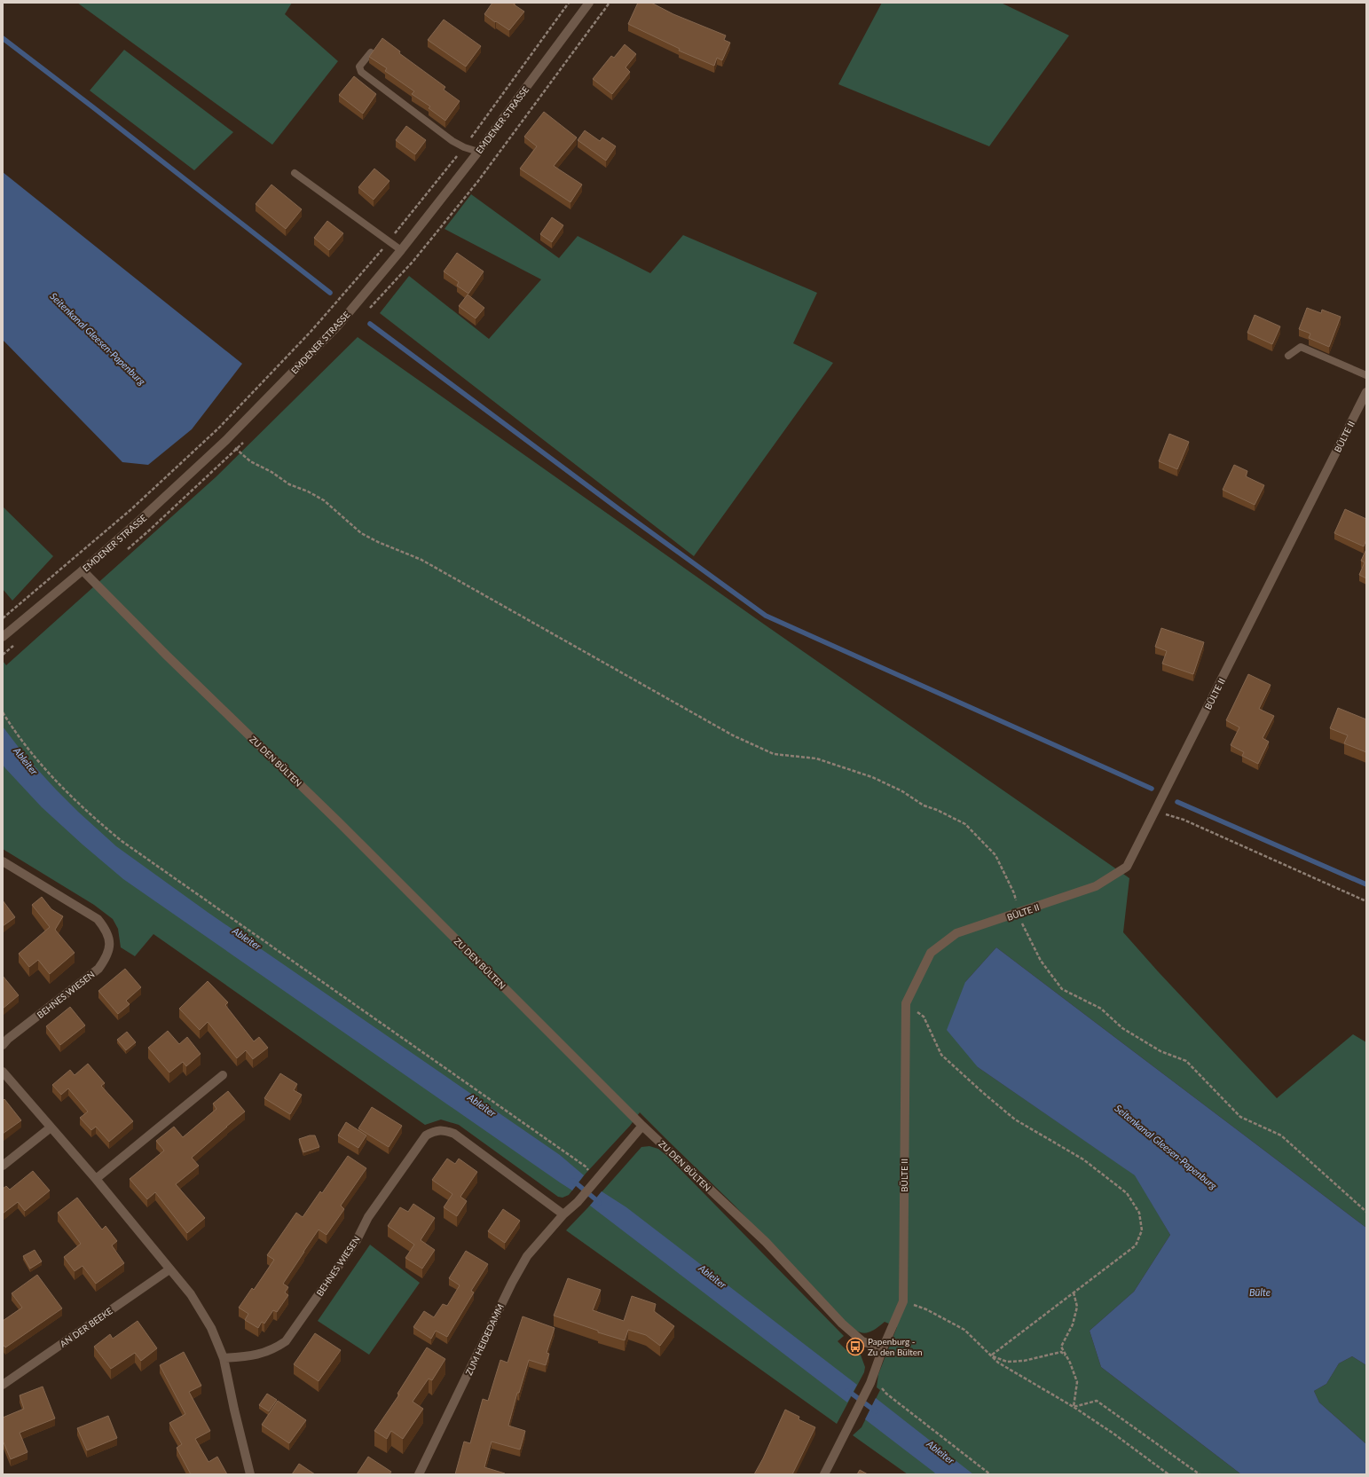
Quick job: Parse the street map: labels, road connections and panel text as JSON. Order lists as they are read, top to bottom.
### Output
{
  "streets": {
    "street": [
      "EMDENER STRASSE",
      "BÜLTE II",
      "ZU DEN BÜLTEN",
      "BEHNES WIESEN",
      "AN DER BEEKE",
      "ZUM HEIDEDAMM"
    ]
  },
  "crossings": [
    ["EMDENER STRASSE", "ZU DEN BÜLTEN"],
    ["BÜLTE II", "ZU DEN BÜLTEN"],
    ["ZU DEN BÜLTEN", "ZUM HEIDEDAMM"],
    ["BEHNES WIESEN", "ZUM HEIDEDAMM"]
  ],
  "water": ["Seitenkanal Gleesen-Papenburg", "Ableiter", "Bülte"],
  "places": {
    "bus stop": ["Papenburg - Zu den Bülten"]
  }
}
